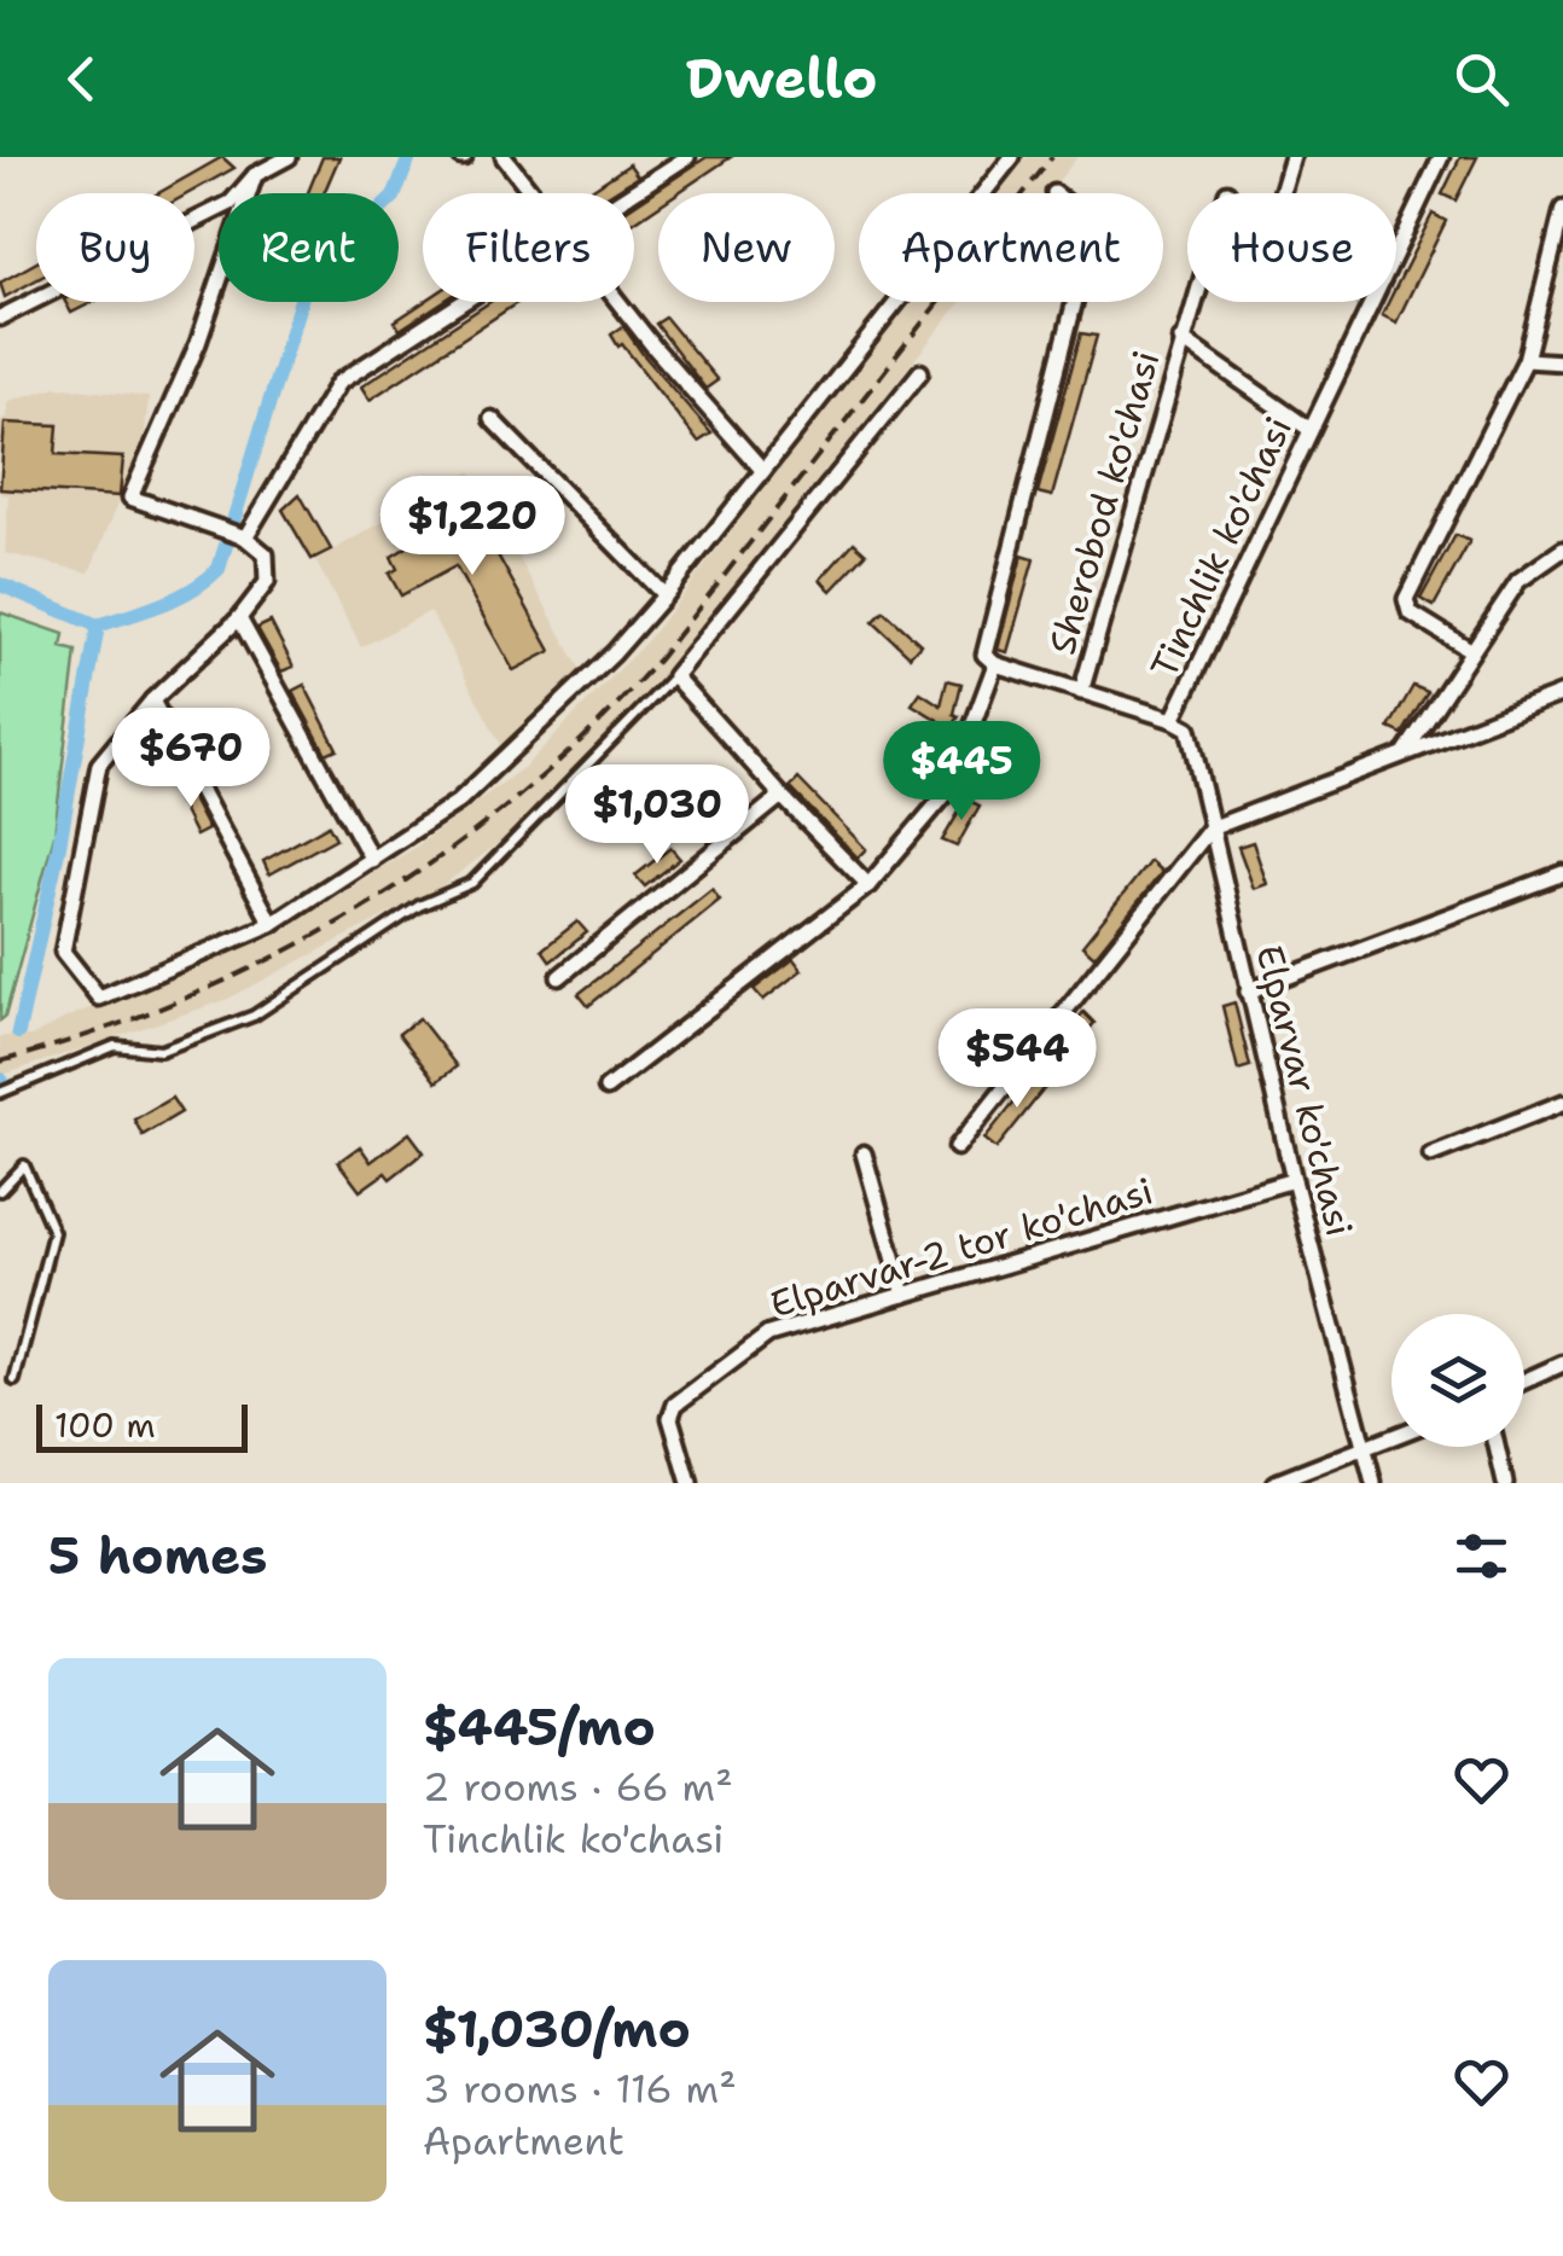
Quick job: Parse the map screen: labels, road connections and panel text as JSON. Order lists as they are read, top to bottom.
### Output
{
  "streets": {
    "street": [
      "Sherobod ko'chasi",
      "Tinchlik ko'chasi",
      "Elparvar ko'chasi",
      "Elparvar-2 tor ko'chasi"
    ]
  },
  "crossings": [
    ["Sherobod ko'chasi", "Tinchlik ko'chasi"],
    ["Tinchlik ko'chasi", "Elparvar ko'chasi"],
    ["Elparvar ko'chasi", "Elparvar-2 tor ko'chasi"]
  ],
  "scale_bar": "100 m",
  "page": {
    "header": "Dwello",
    "chip": [
      "Buy",
      "Rent",
      "Filters",
      "New",
      "Apartment",
      "House"
    ],
    "price": [
      "$1,220",
      "$670",
      "$445",
      "$1,030",
      "$544"
    ],
    "scale": "100 m",
    "heading": "5 homes",
    "list": [
      {
        "name": "$445/mo",
        "note": "2 rooms · 66 m² · Tinchlik ko'chasi"
      },
      {
        "name": "$1,030/mo",
        "note": "3 rooms · 116 m² · Apartment"
      }
    ]
  }
}
